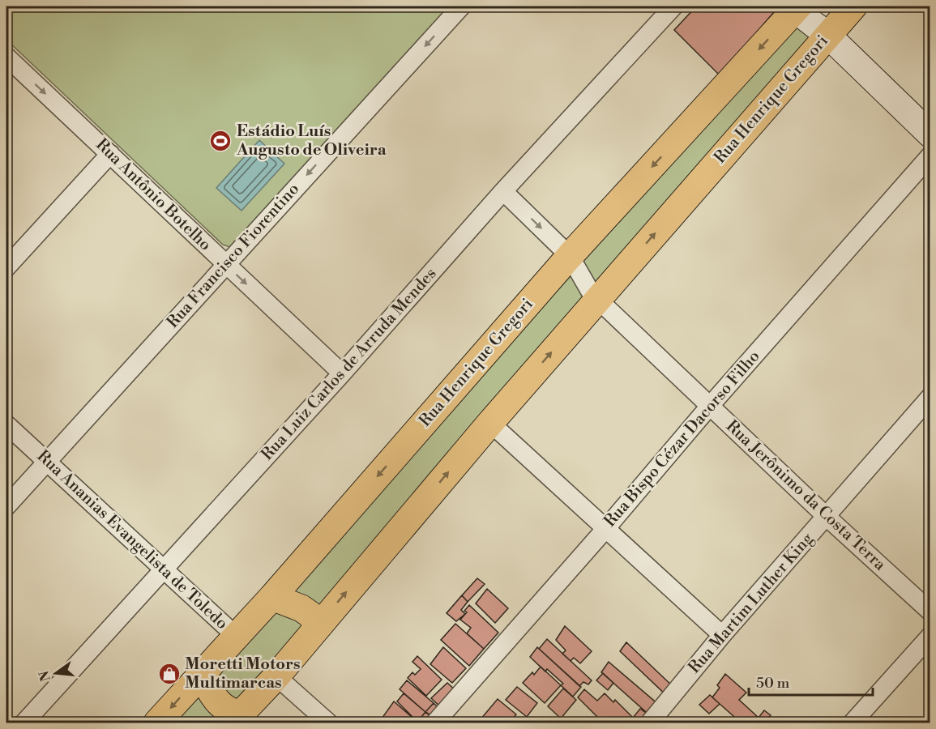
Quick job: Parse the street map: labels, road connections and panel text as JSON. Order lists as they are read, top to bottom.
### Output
{
  "streets": {
    "main road": ["Rua Henrique Gregori"],
    "street": [
      "Rua Antônio Botelho",
      "Rua Francisco Fiorentino",
      "Rua Luiz Carlos de Arruda Mendes",
      "Rua Bispo Cézar Dacorso Filho",
      "Rua Jerônimo da Costa Terra",
      "Rua Ananias Evangelista de Toledo",
      "Rua Martim Luther King"
    ]
  },
  "crossings": [
    ["Rua Henrique Gregori", "Rua Jerônimo da Costa Terra"],
    ["Rua Henrique Gregori", "Rua Ananias Evangelista de Toledo"],
    ["Rua Antônio Botelho", "Rua Francisco Fiorentino"],
    ["Rua Antônio Botelho", "Rua Luiz Carlos de Arruda Mendes"],
    ["Rua Francisco Fiorentino", "Rua Ananias Evangelista de Toledo"],
    ["Rua Luiz Carlos de Arruda Mendes", "Rua Jerônimo da Costa Terra"],
    ["Rua Luiz Carlos de Arruda Mendes", "Rua Ananias Evangelista de Toledo"],
    ["Rua Bispo Cézar Dacorso Filho", "Rua Jerônimo da Costa Terra"],
    ["Rua Jerônimo da Costa Terra", "Rua Martim Luther King"]
  ],
  "one_way": ["Rua Antônio Botelho", "Rua Francisco Fiorentino"],
  "places": {
    "sports": ["Estádio Luís Augusto de Oliveira"],
    "shop": ["Moretti Motors Multimarcas"]
  },
  "scale_bar": "50 m",
  "north": "left"
}
